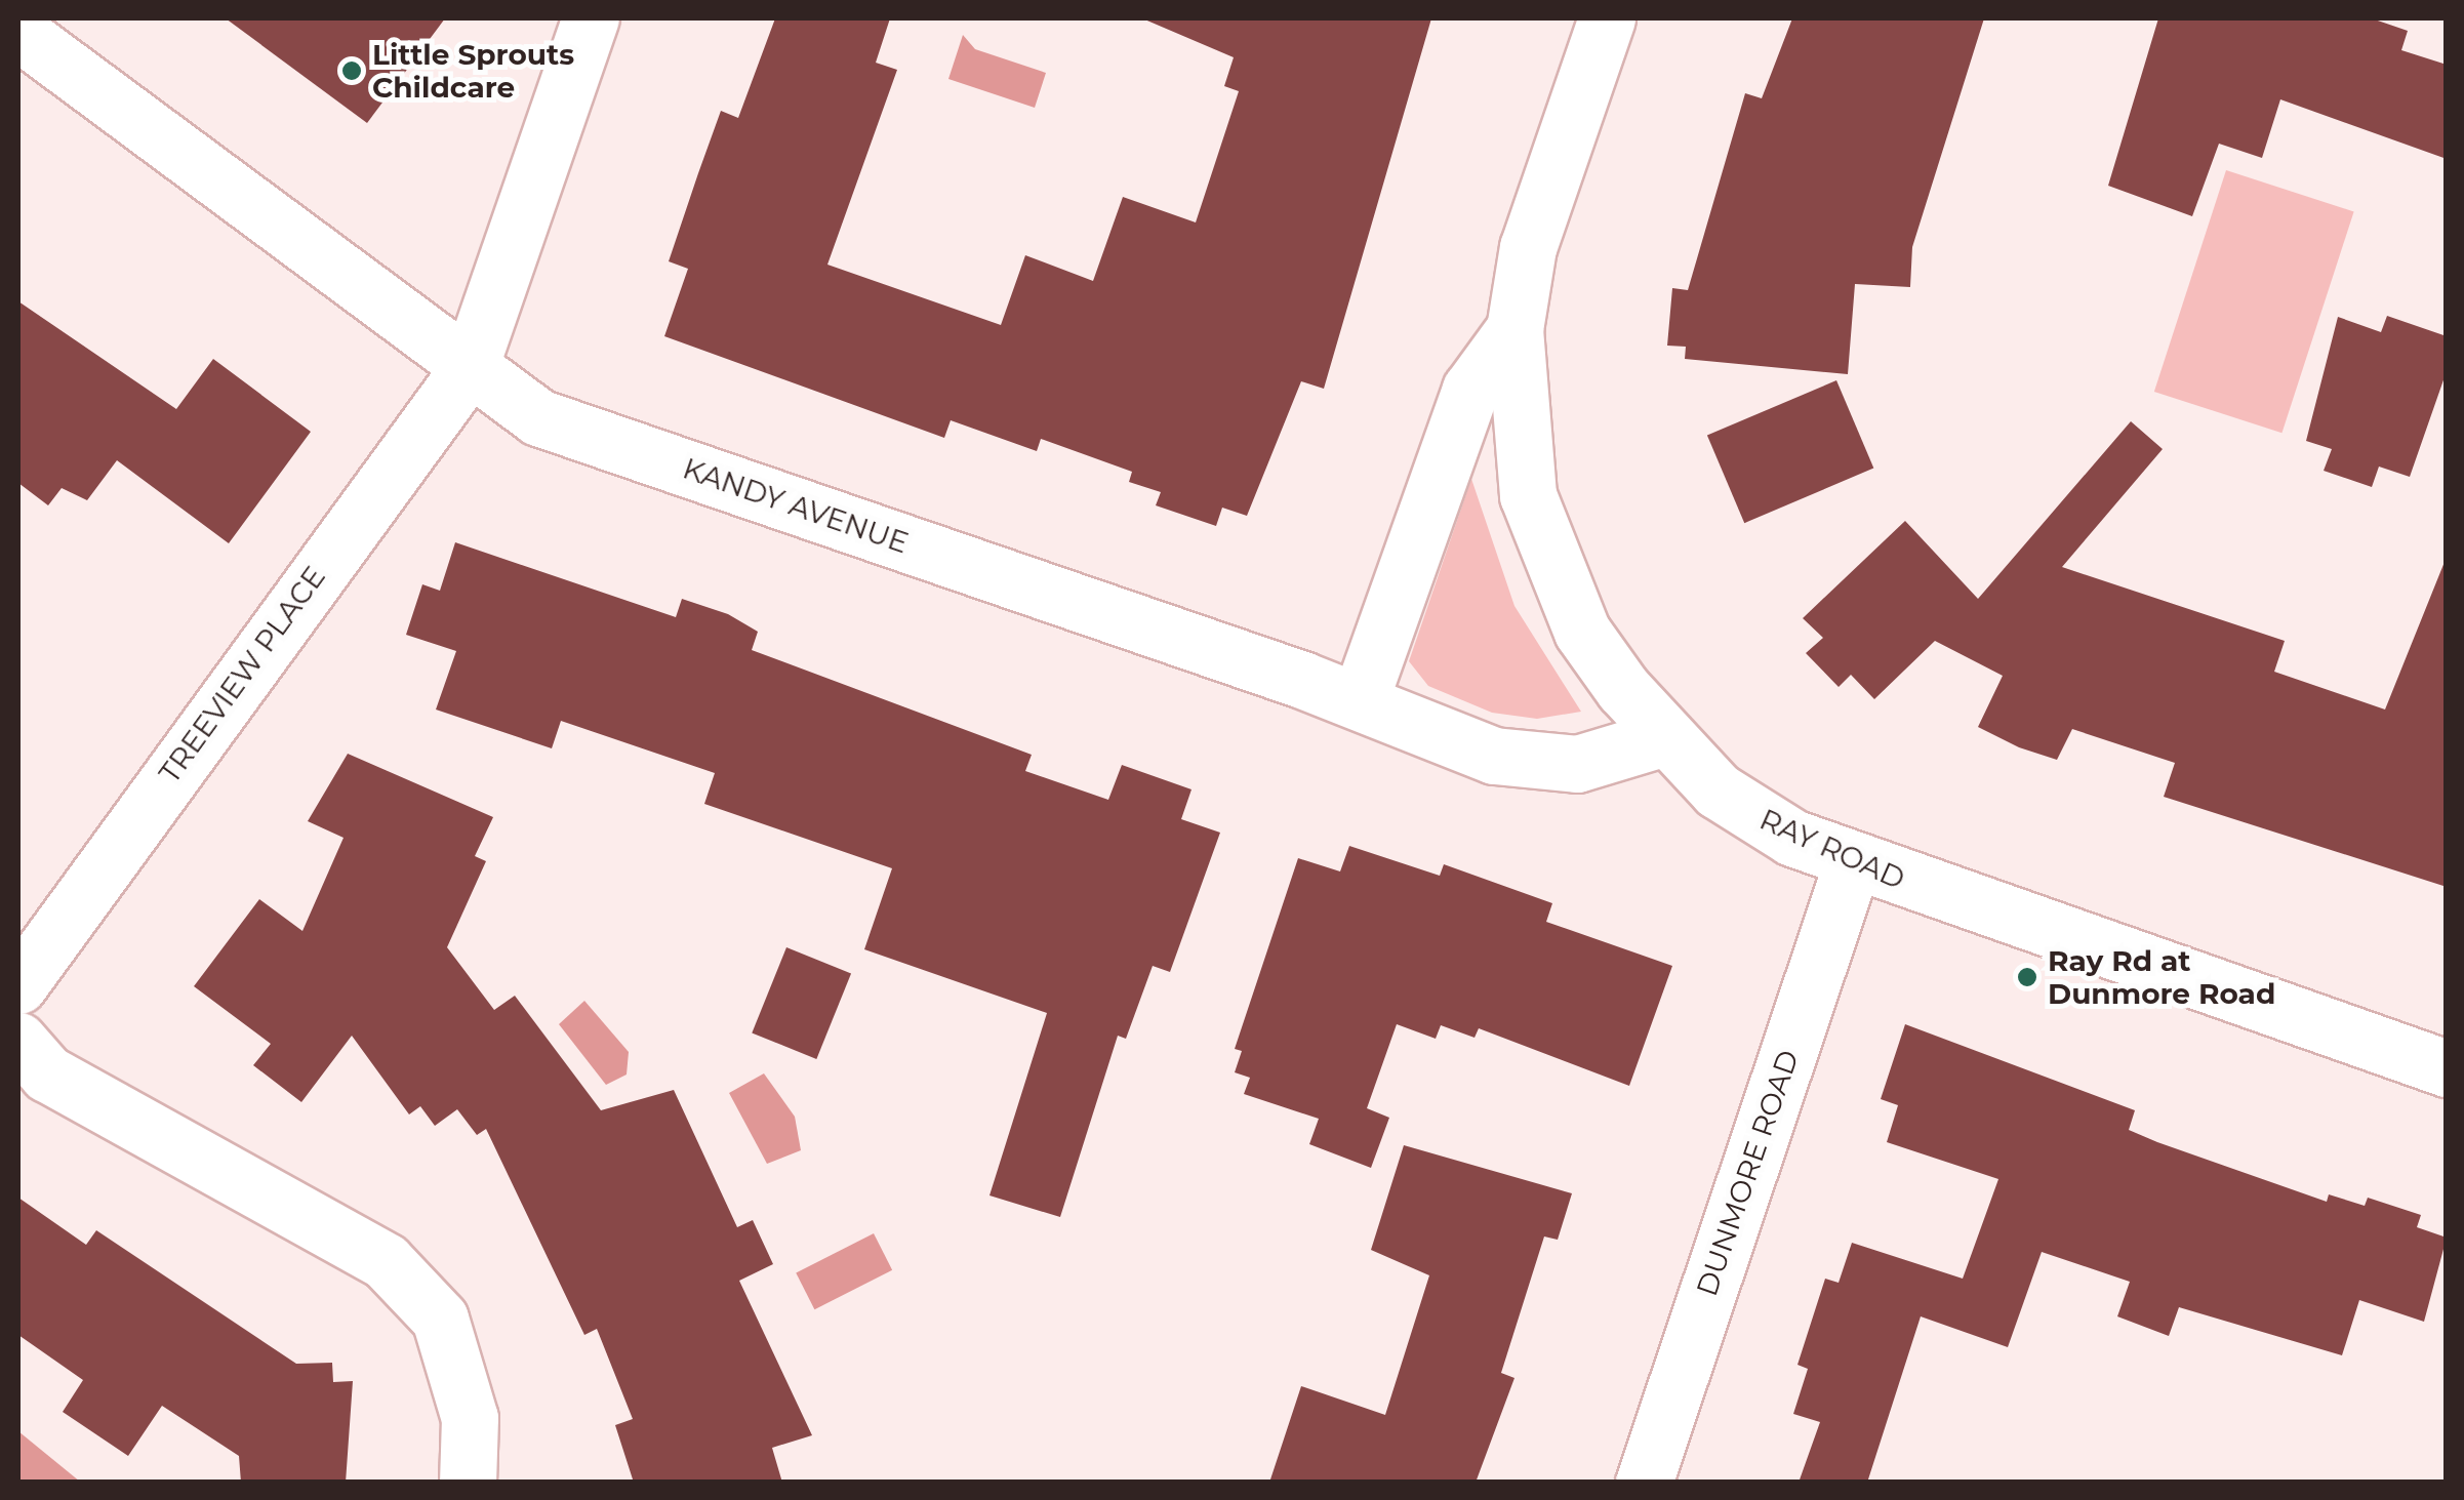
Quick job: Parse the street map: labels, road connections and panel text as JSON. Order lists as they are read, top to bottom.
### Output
{
  "streets": {
    "street": [
      "KANDY AVENUE",
      "TREEVIEW PLACE",
      "RAY ROAD",
      "DUNMORE ROAD"
    ]
  },
  "crossings": [
    ["KANDY AVENUE", "TREEVIEW PLACE"],
    ["KANDY AVENUE", "RAY ROAD"],
    ["RAY ROAD", "DUNMORE ROAD"]
  ],
  "places": ["Little Sprouts Childcare", "Ray Rd at Dunmore Road"]
}
